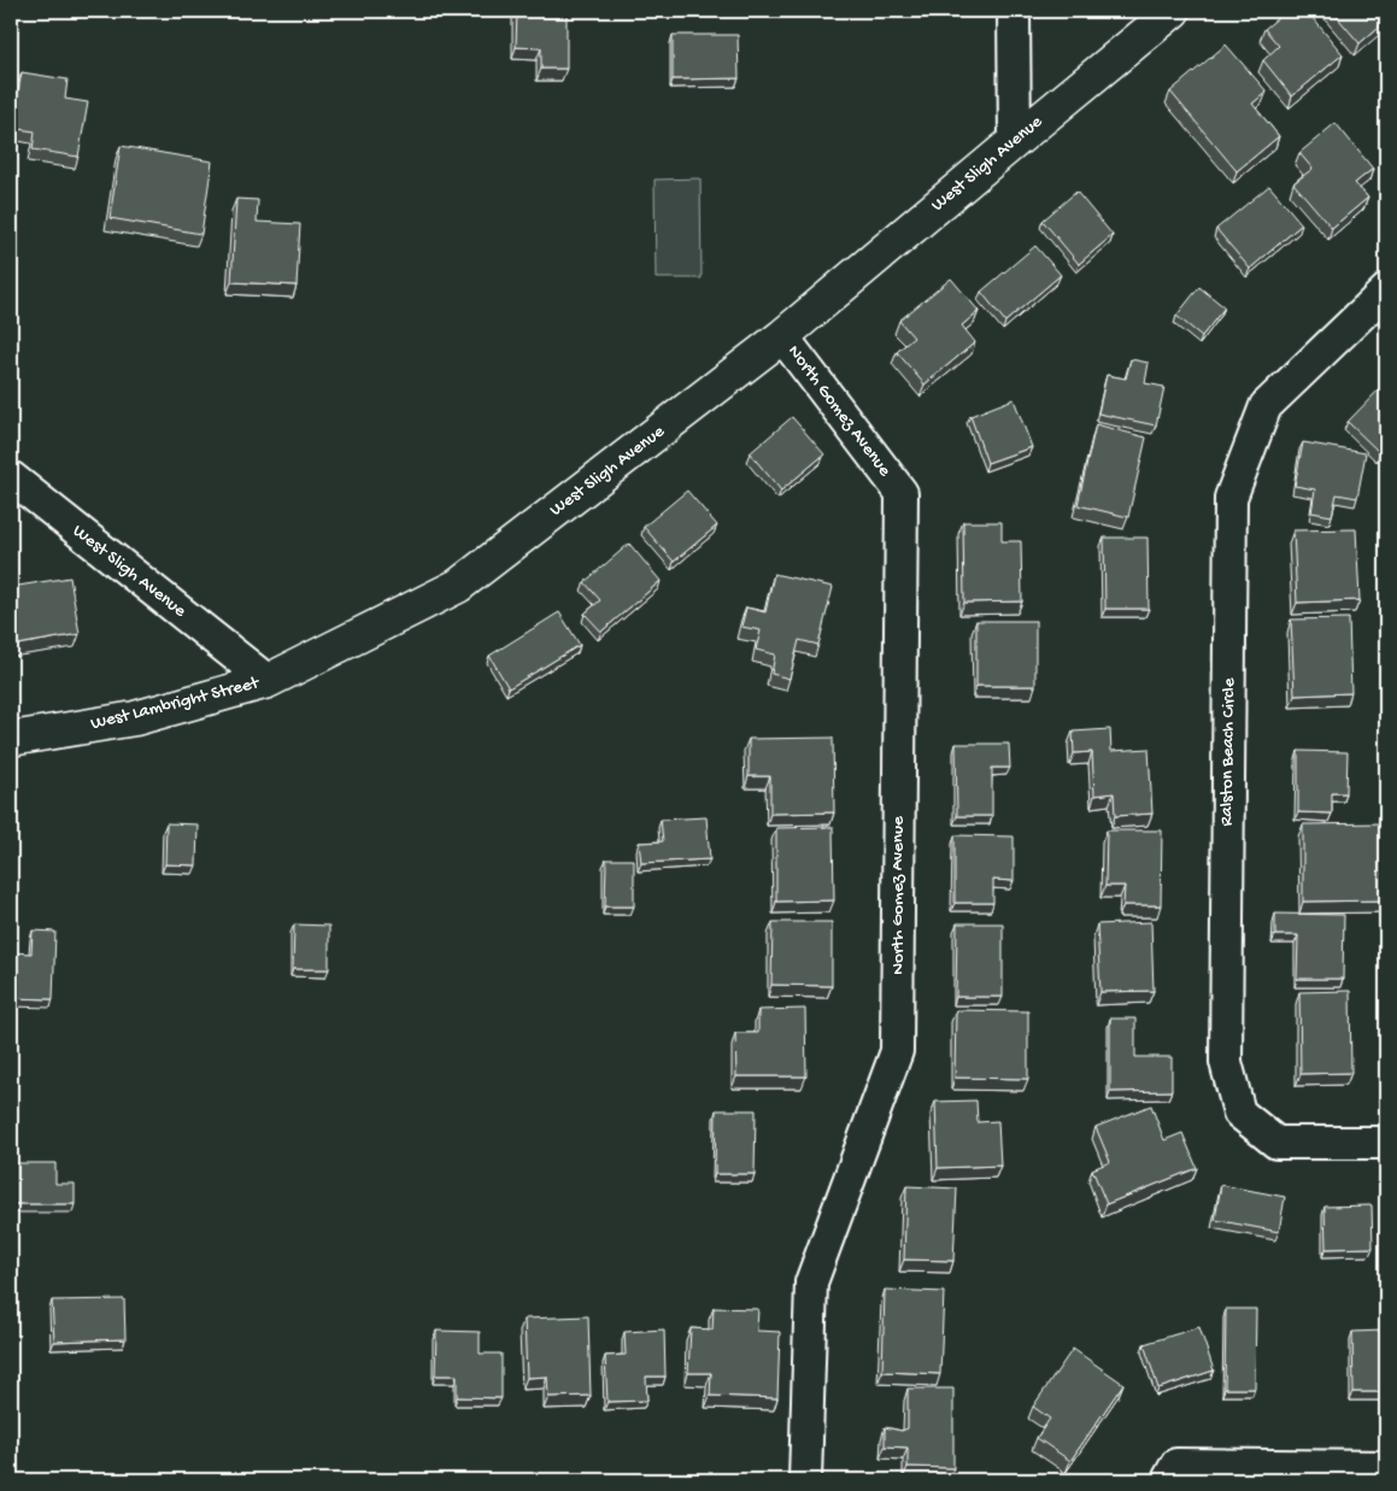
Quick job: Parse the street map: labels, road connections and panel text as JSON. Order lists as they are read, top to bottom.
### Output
{
  "streets": {
    "main road": ["West Sligh Avenue", "West Lambright Street"],
    "street": ["North Gomez Avenue", "Ralston Beach Circle"]
  },
  "crossings": [
    ["West Sligh Avenue", "North Gomez Avenue"],
    ["West Sligh Avenue", "West Lambright Street"]
  ]
}
